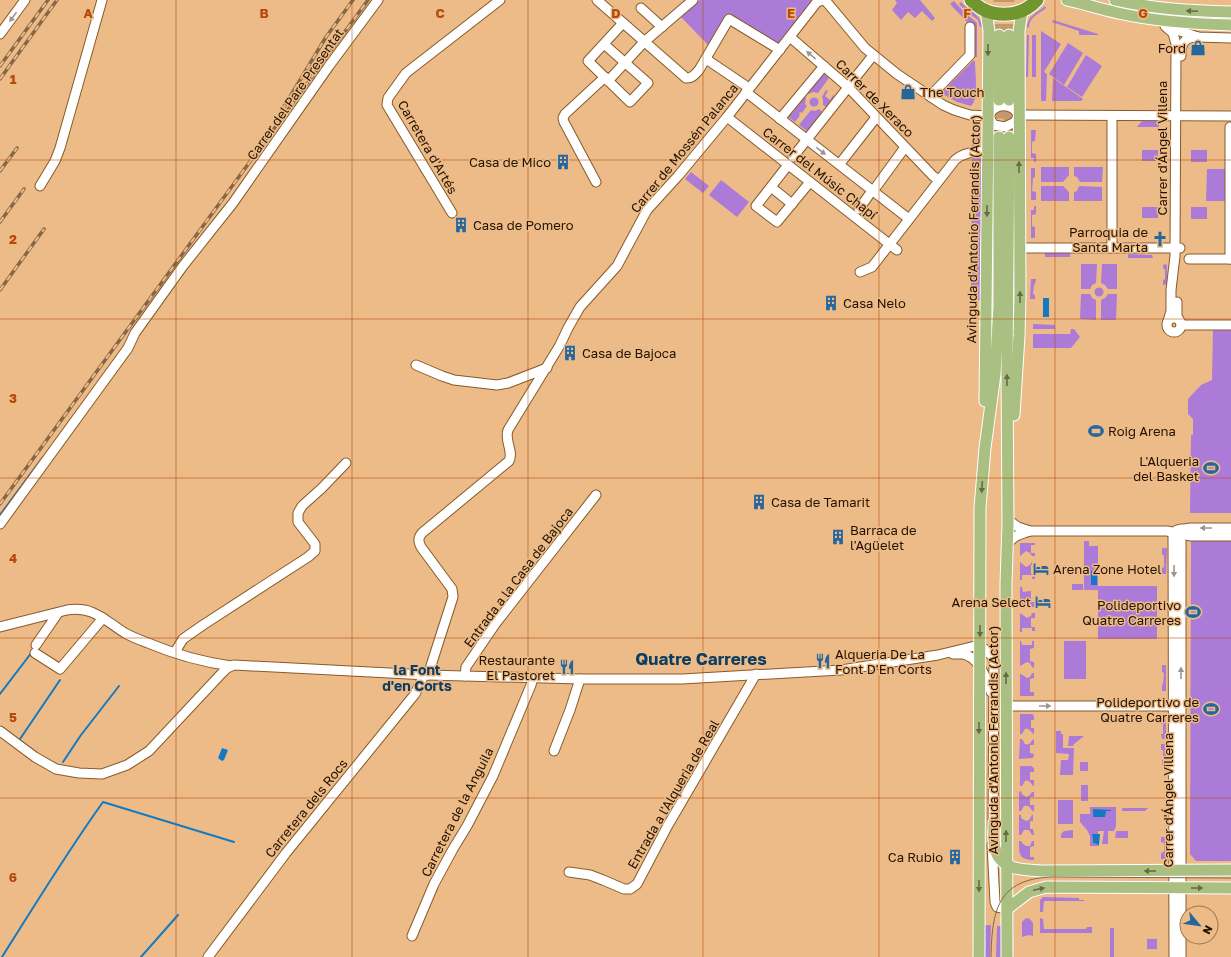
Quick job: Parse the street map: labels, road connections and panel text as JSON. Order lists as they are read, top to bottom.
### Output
{
  "streets": {
    "main road": ["Avinguda d'Antonio Ferrandis (Actor)"],
    "street": [
      "Carrer del Pare Presentat",
      "Carrer de Xeraco",
      "Carretera d'Artés",
      "Carrer de Mossén Palanca",
      "Carrer d'Ángel Villena",
      "Carrer del Músic Chapí",
      "Entrada a la Casa de Bajoca",
      "Entrada a l'Alqueria de Real",
      "Carretera dels Rocs",
      "Carretera de la Anguila"
    ]
  },
  "crossings": [
    ["Carrer de Xeraco", "Carrer de Mossén Palanca"],
    ["Carrer de Mossén Palanca", "Carrer del Músic Chapí"],
    ["Carrer de Mossén Palanca", "Carretera dels Rocs"]
  ],
  "districts": ["Quatre Carreres", "la Font d'en Corts"],
  "places": {
    "shop": ["Ford", "The Touch"],
    "building": [
      "Casa de Mico",
      "Casa de Pomero",
      "Casa Nelo",
      "Casa de Bajoca",
      "Casa de Tamarit",
      "Barraca de l'Agüelet",
      "Ca Rubio"
    ],
    "church": ["Parroquia de Santa Marta"],
    "sports": [
      "Roig Arena",
      "L'Alqueria del Basket",
      "Polideportivo Quatre Carreres",
      "Polideportivo de Quatre Carreres"
    ],
    "hotel": ["Arena Zone Hotel", "Arena Select"],
    "restaurant": ["Alqueria De La Font D'En Corts", "Restaurante El Pastoret"]
  },
  "north": "bottom right",
  "grid": {
    "columns": [
      "A",
      "B",
      "C",
      "D",
      "E",
      "F",
      "G"
    ],
    "rows": [
      "1",
      "2",
      "3",
      "4",
      "5",
      "6"
    ]
  }
}
